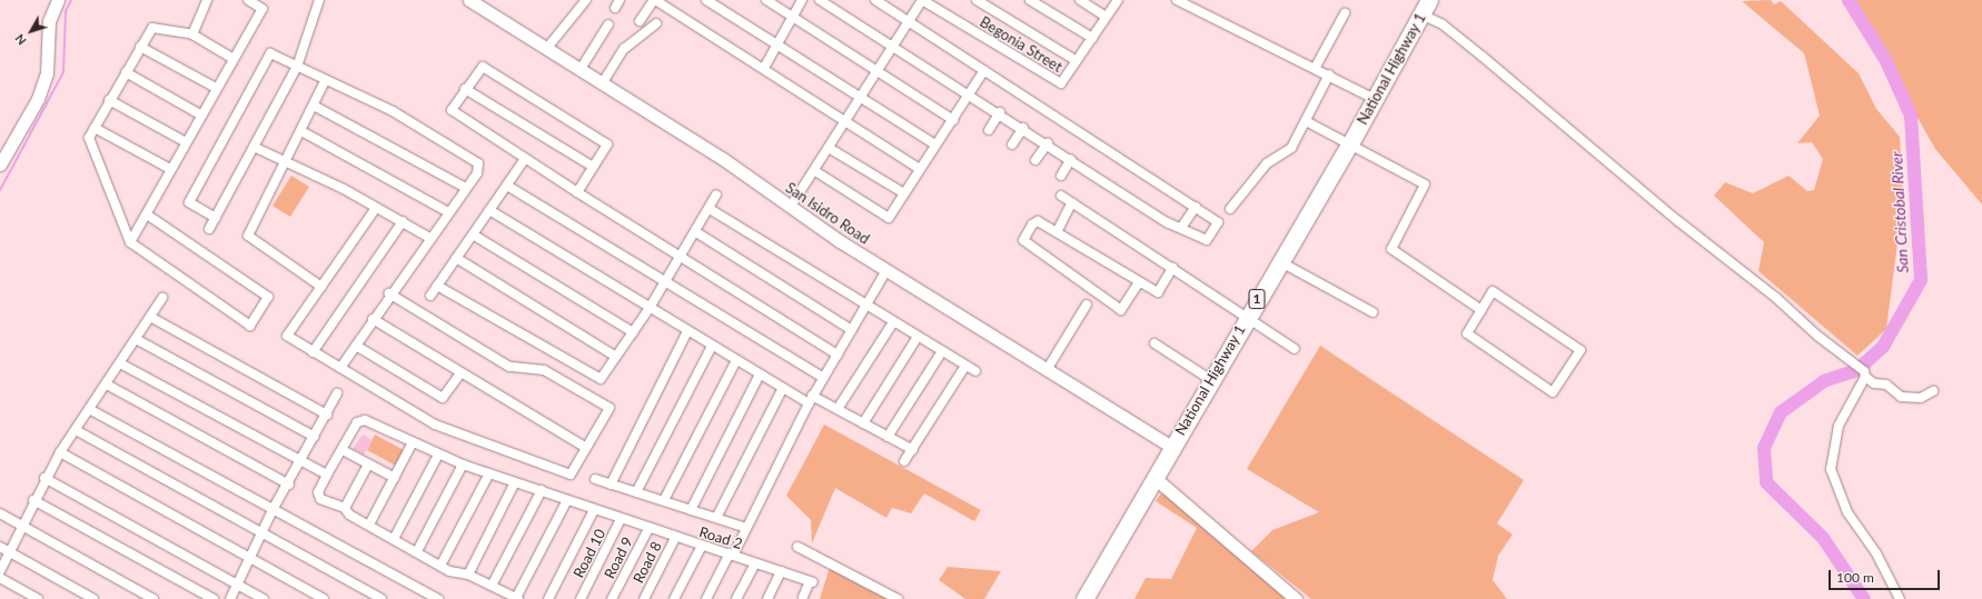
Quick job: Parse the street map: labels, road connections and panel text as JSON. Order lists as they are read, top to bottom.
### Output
{
  "streets": {
    "highway": ["National Highway 1", "1"],
    "street": [
      "Begonia Street",
      "San Isidro Road",
      "Road 2",
      "Road 10",
      "Road 9",
      "Road 8"
    ]
  },
  "crossings": [
    ["National Highway 1", "San Isidro Road"],
    ["Road 2", "Road 10"],
    ["Road 2", "Road 9"],
    ["Road 2", "Road 8"]
  ],
  "water": ["San Cristobal River"],
  "scale_bar": "100 m",
  "north": "bottom left"
}
